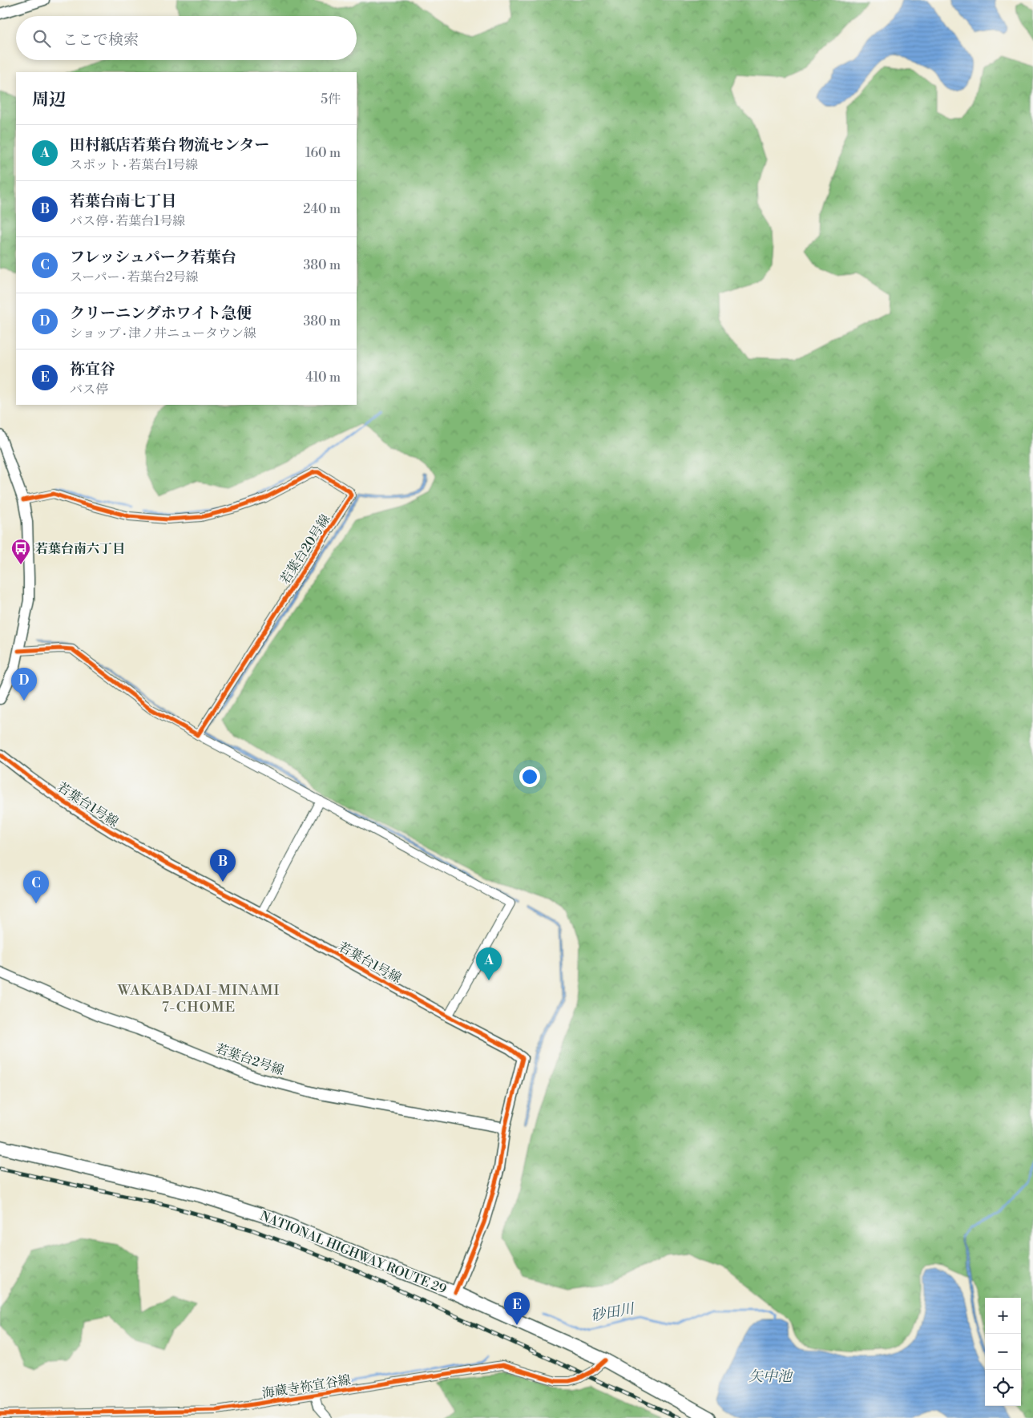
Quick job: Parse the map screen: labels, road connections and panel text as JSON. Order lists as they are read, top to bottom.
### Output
{
  "streets": {
    "highway": ["NATIONAL HIGHWAY ROUTE 29"],
    "street": [
      "若葉台20号線",
      "若葉台1号線",
      "若葉台2号線",
      "海蔵寺祢宜谷線"
    ]
  },
  "crossings": [
    ["若葉台1号線", "若葉台2号線"],
    ["若葉台1号線", "NATIONAL HIGHWAY ROUTE 29"],
    ["NATIONAL HIGHWAY ROUTE 29", "海蔵寺祢宜谷線"]
  ],
  "districts": ["WAKABADAI-MINAMI 7-CHOME"],
  "water": ["砂田川", "矢中池"],
  "places": {
    "bus stop": ["若葉台南六丁目"]
  },
  "page": {
    "search": "ここで検索",
    "heading": ["周辺", "5件"],
    "list": [
      {
        "mark": "A",
        "name": "田村紙店若葉台 物流センター",
        "note": "スポット · 若葉台1号線",
        "value": "160 m"
      },
      {
        "mark": "B",
        "name": "若葉台南七丁目",
        "note": "バス停 · 若葉台1号線",
        "value": "240 m"
      },
      {
        "mark": "C",
        "name": "フレッシュパーク若葉台",
        "note": "スーパー · 若葉台2号線",
        "value": "380 m"
      },
      {
        "mark": "D",
        "name": "クリーニングホワイト急便",
        "note": "ショップ · 津ノ井ニュータウン線",
        "value": "380 m"
      },
      {
        "mark": "E",
        "name": "祢宜谷",
        "note": "バス停",
        "value": "410 m"
      }
    ],
    "pins": [
      "D",
      "B",
      "C",
      "A",
      "E"
    ],
    "map_buttons": ["+", "−"]
  }
}
